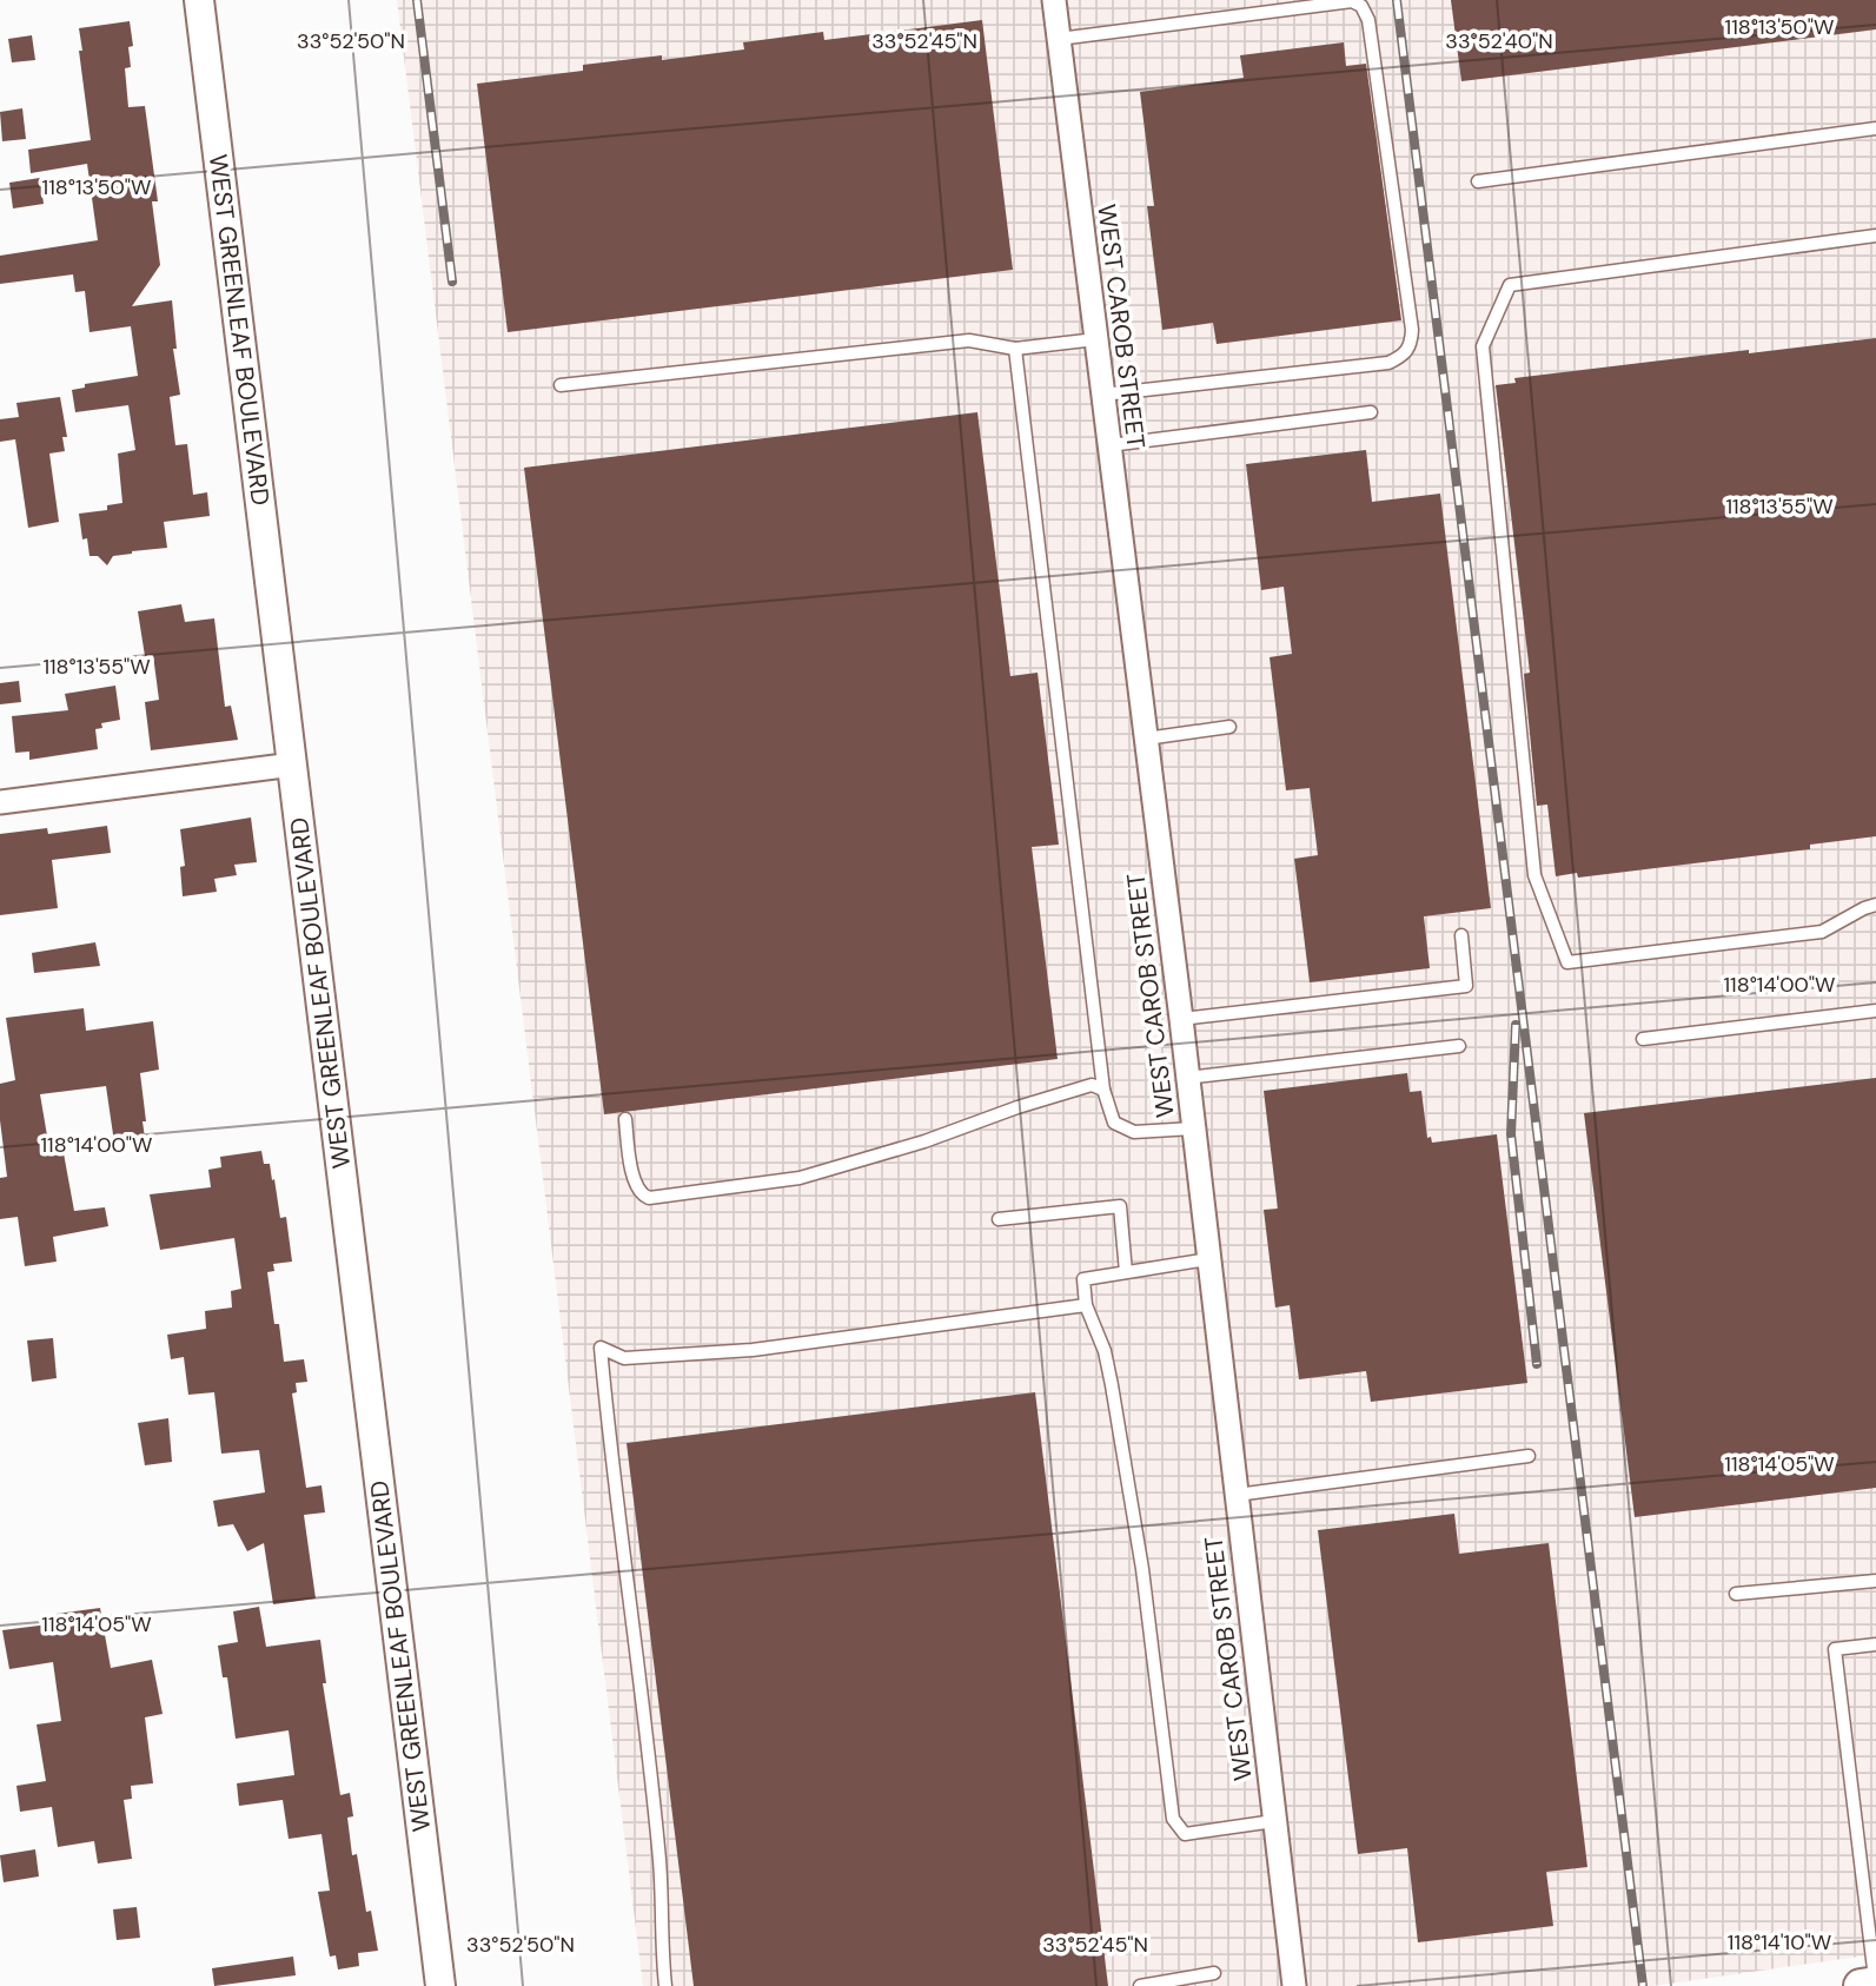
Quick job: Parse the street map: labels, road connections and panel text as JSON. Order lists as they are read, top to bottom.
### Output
{
  "streets": {
    "street": ["WEST CAROB STREET", "WEST GREENLEAF BOULEVARD"]
  },
  "coordinates": [
    "118°13'50\"W",
    "33°52'50\"N",
    "33°52'45\"N",
    "33°52'40\"N",
    "118°13'55\"W",
    "118°14'00\"W",
    "118°14'05\"W",
    "118°14'10\"W"
  ]
}
